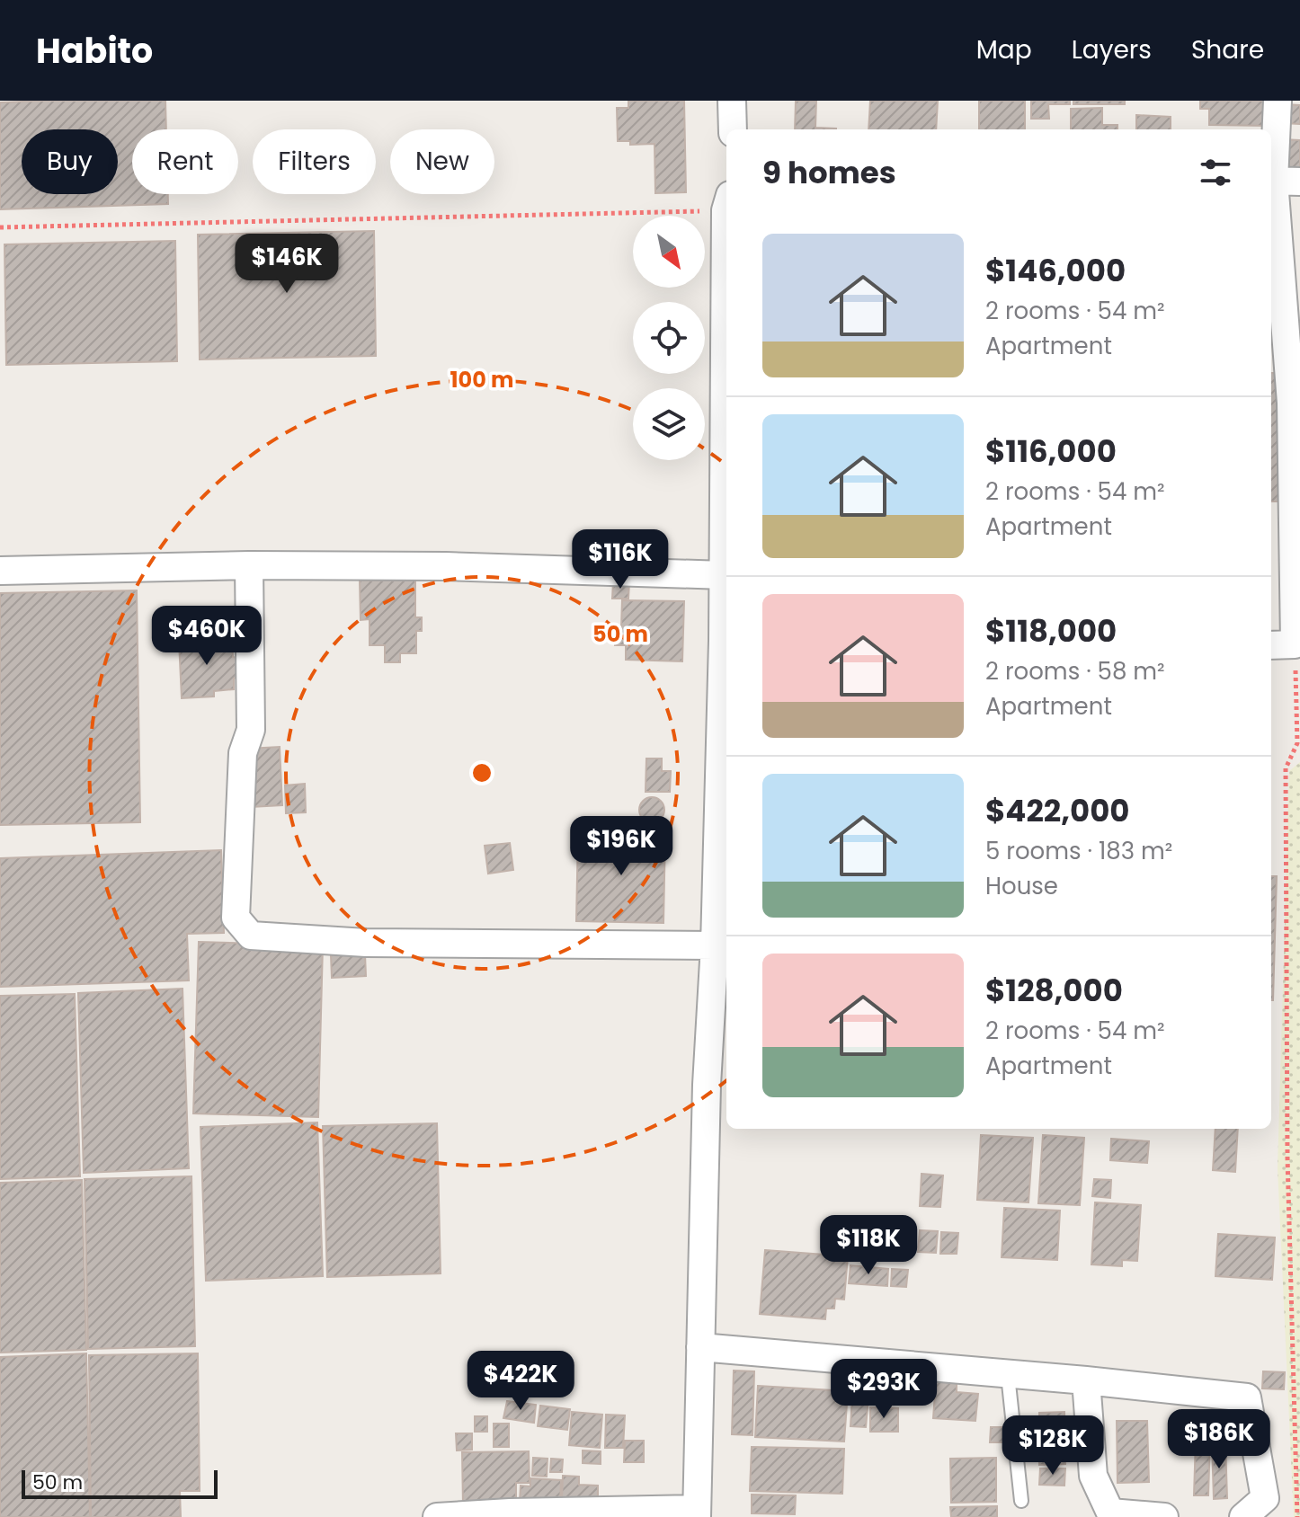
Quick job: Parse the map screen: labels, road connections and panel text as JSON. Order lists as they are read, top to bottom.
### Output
{
  "scale_bar": "50 m",
  "north": "bottom right",
  "page": {
    "header": "Habito",
    "nav": ["Map", "Layers", "Share"],
    "chip": [
      "Buy",
      "Rent",
      "Filters",
      "New"
    ],
    "heading": "9 homes",
    "list": [
      {
        "name": "$146,000",
        "note": "2 rooms · 54 m² · Apartment"
      },
      {
        "name": "$116,000",
        "note": "2 rooms · 54 m² · Apartment"
      },
      {
        "name": "$118,000",
        "note": "2 rooms · 58 m² · Apartment"
      },
      {
        "name": "$422,000",
        "note": "5 rooms · 183 m² · House"
      },
      {
        "name": "$128,000",
        "note": "2 rooms · 54 m² · Apartment"
      }
    ],
    "price": [
      "$146K",
      "$116K",
      "$460K",
      "$196K",
      "$118K",
      "$422K",
      "$293K",
      "$186K",
      "$128K"
    ],
    "scale": "50 m"
  },
  "rings": ["100 m", "50 m"]
}
